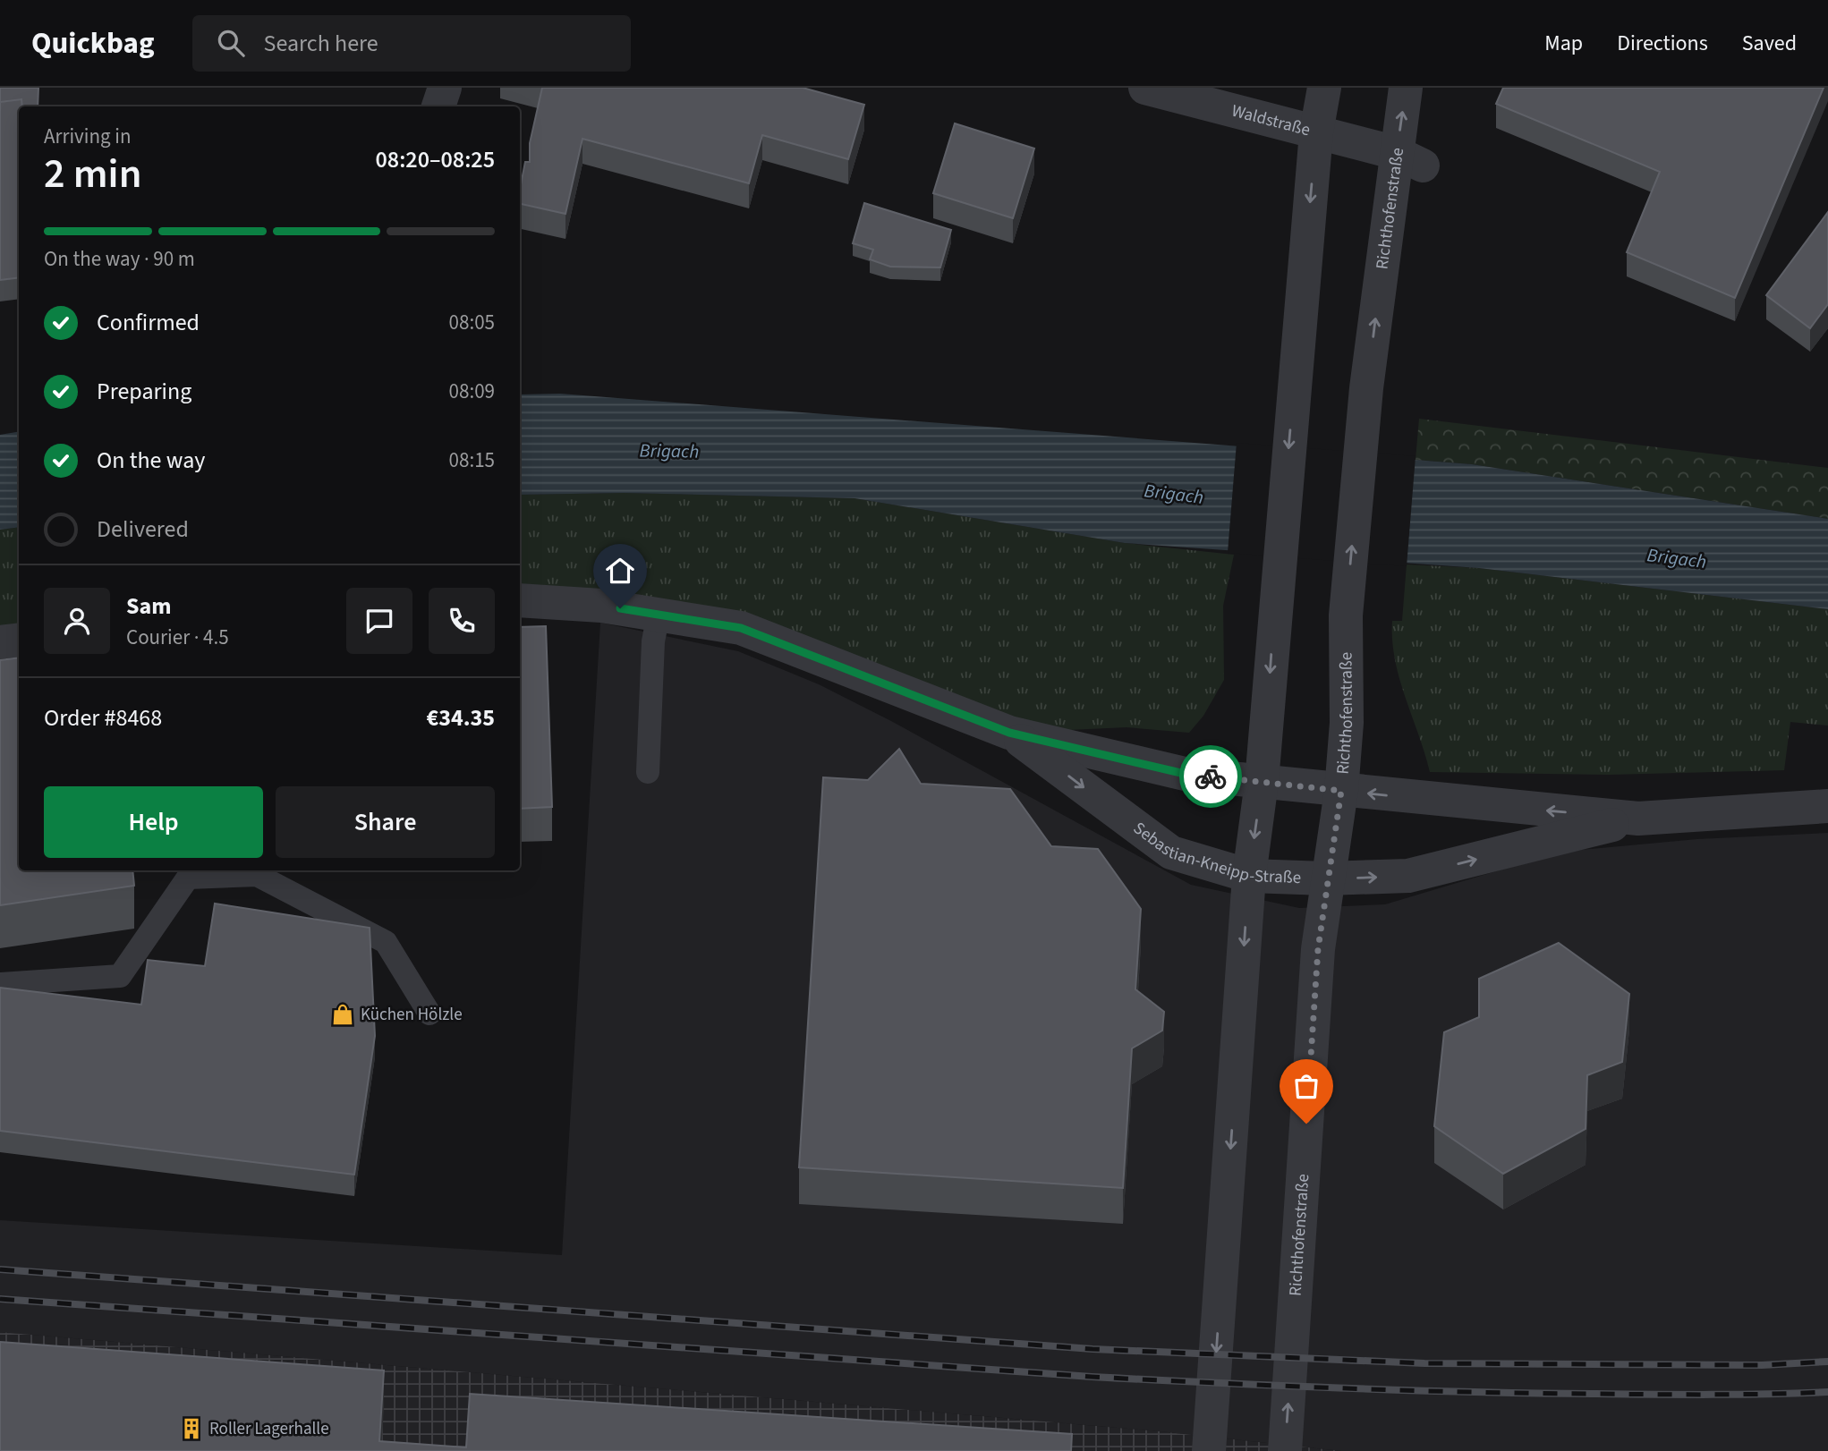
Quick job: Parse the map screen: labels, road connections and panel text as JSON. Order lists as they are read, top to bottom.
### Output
{
  "streets": {
    "street": ["Waldstraße", "Richthofenstraße", "Sebastian-Kneipp-Straße"]
  },
  "crossings": [
    ["Waldstraße", "Richthofenstraße"],
    ["Richthofenstraße", "Sebastian-Kneipp-Straße"]
  ],
  "water": ["Brigach"],
  "places": {
    "shop": ["Küchen Hölzle"],
    "building": ["Roller Lagerhalle"]
  },
  "page": {
    "header": "Quickbag",
    "search": "Search here",
    "nav": ["Map", "Directions", "Saved"],
    "heading": ["2 min", "Arriving in", "08:20–08:25"],
    "panel": [
      "Sam",
      "Courier · 4.5",
      "Order #8468",
      "€34.35"
    ],
    "bar": "On the way · 90 m",
    "list": [
      ["Confirmed", "08:05"],
      ["Preparing", "08:09"],
      ["On the way", "08:15"],
      "Delivered"
    ],
    "buttons": ["Help", "Share"]
  }
}
